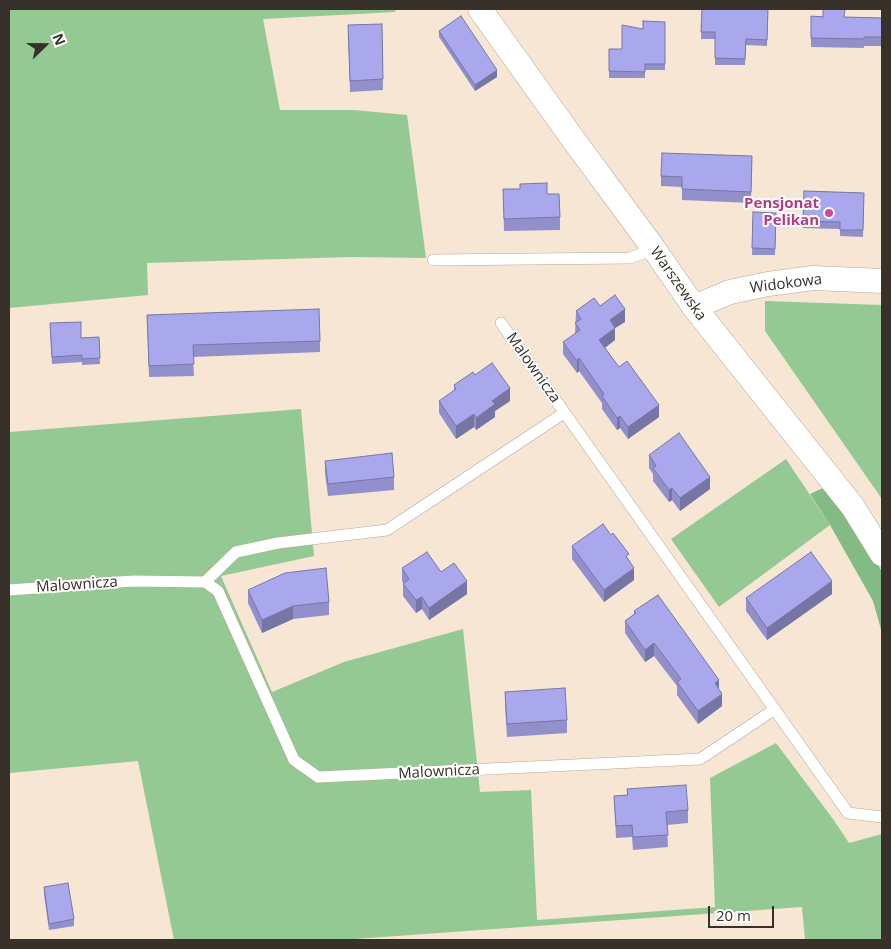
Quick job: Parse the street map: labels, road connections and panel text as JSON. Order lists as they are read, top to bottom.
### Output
{
  "streets": {
    "street": ["Warszewska", "Widokowa"],
    "lane": ["Malownicza"]
  },
  "crossings": [
    ["Warszewska", "Widokowa"]
  ],
  "places": ["Pensjonat Pelikan"],
  "scale_bar": "20 m",
  "north": "right"
}
